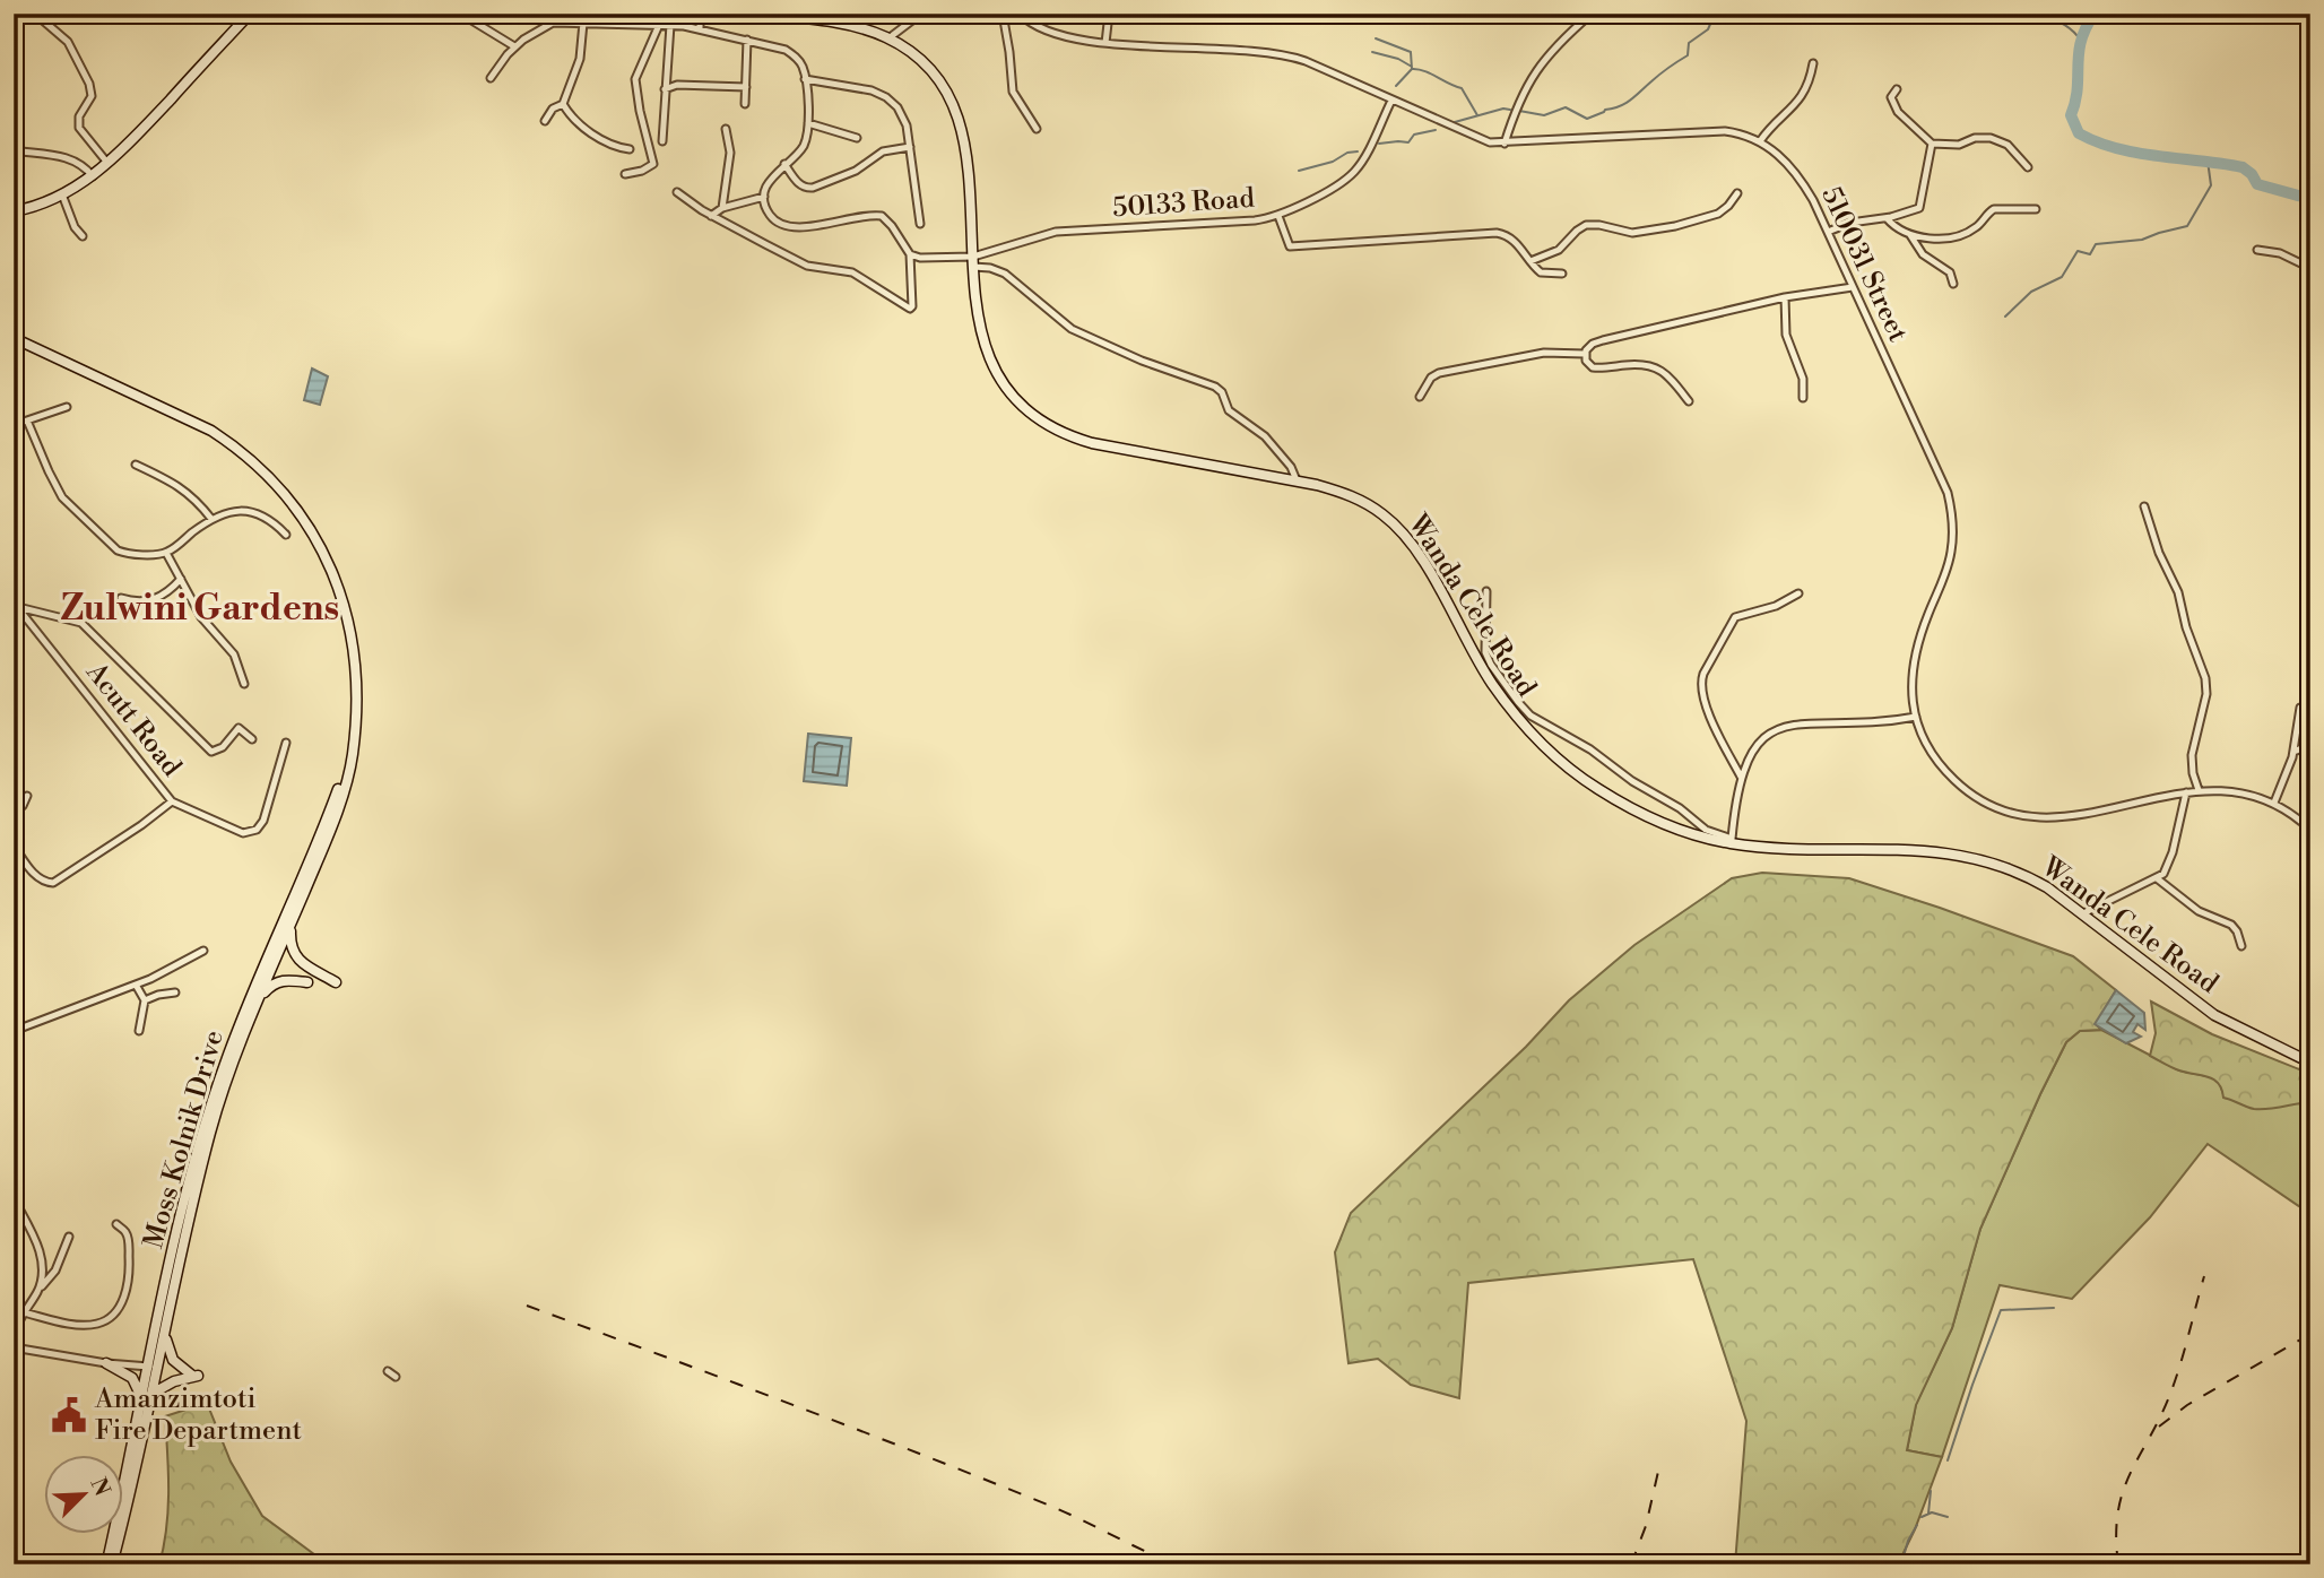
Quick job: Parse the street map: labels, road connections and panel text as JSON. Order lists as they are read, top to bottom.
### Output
{
  "streets": {
    "main road": ["Wanda Cele Road", "Moss Kolnik Drive"],
    "street": ["50133 Road", "510031 Street", "Acutt Road"]
  },
  "crossings": [
    ["50133 Road", "510031 Street"],
    ["50133 Road", "Wanda Cele Road"]
  ],
  "districts": ["Zulwini Gardens"],
  "places": {
    "public building": ["Amanzimtoti Fire Department"]
  },
  "north": "top right"
}
